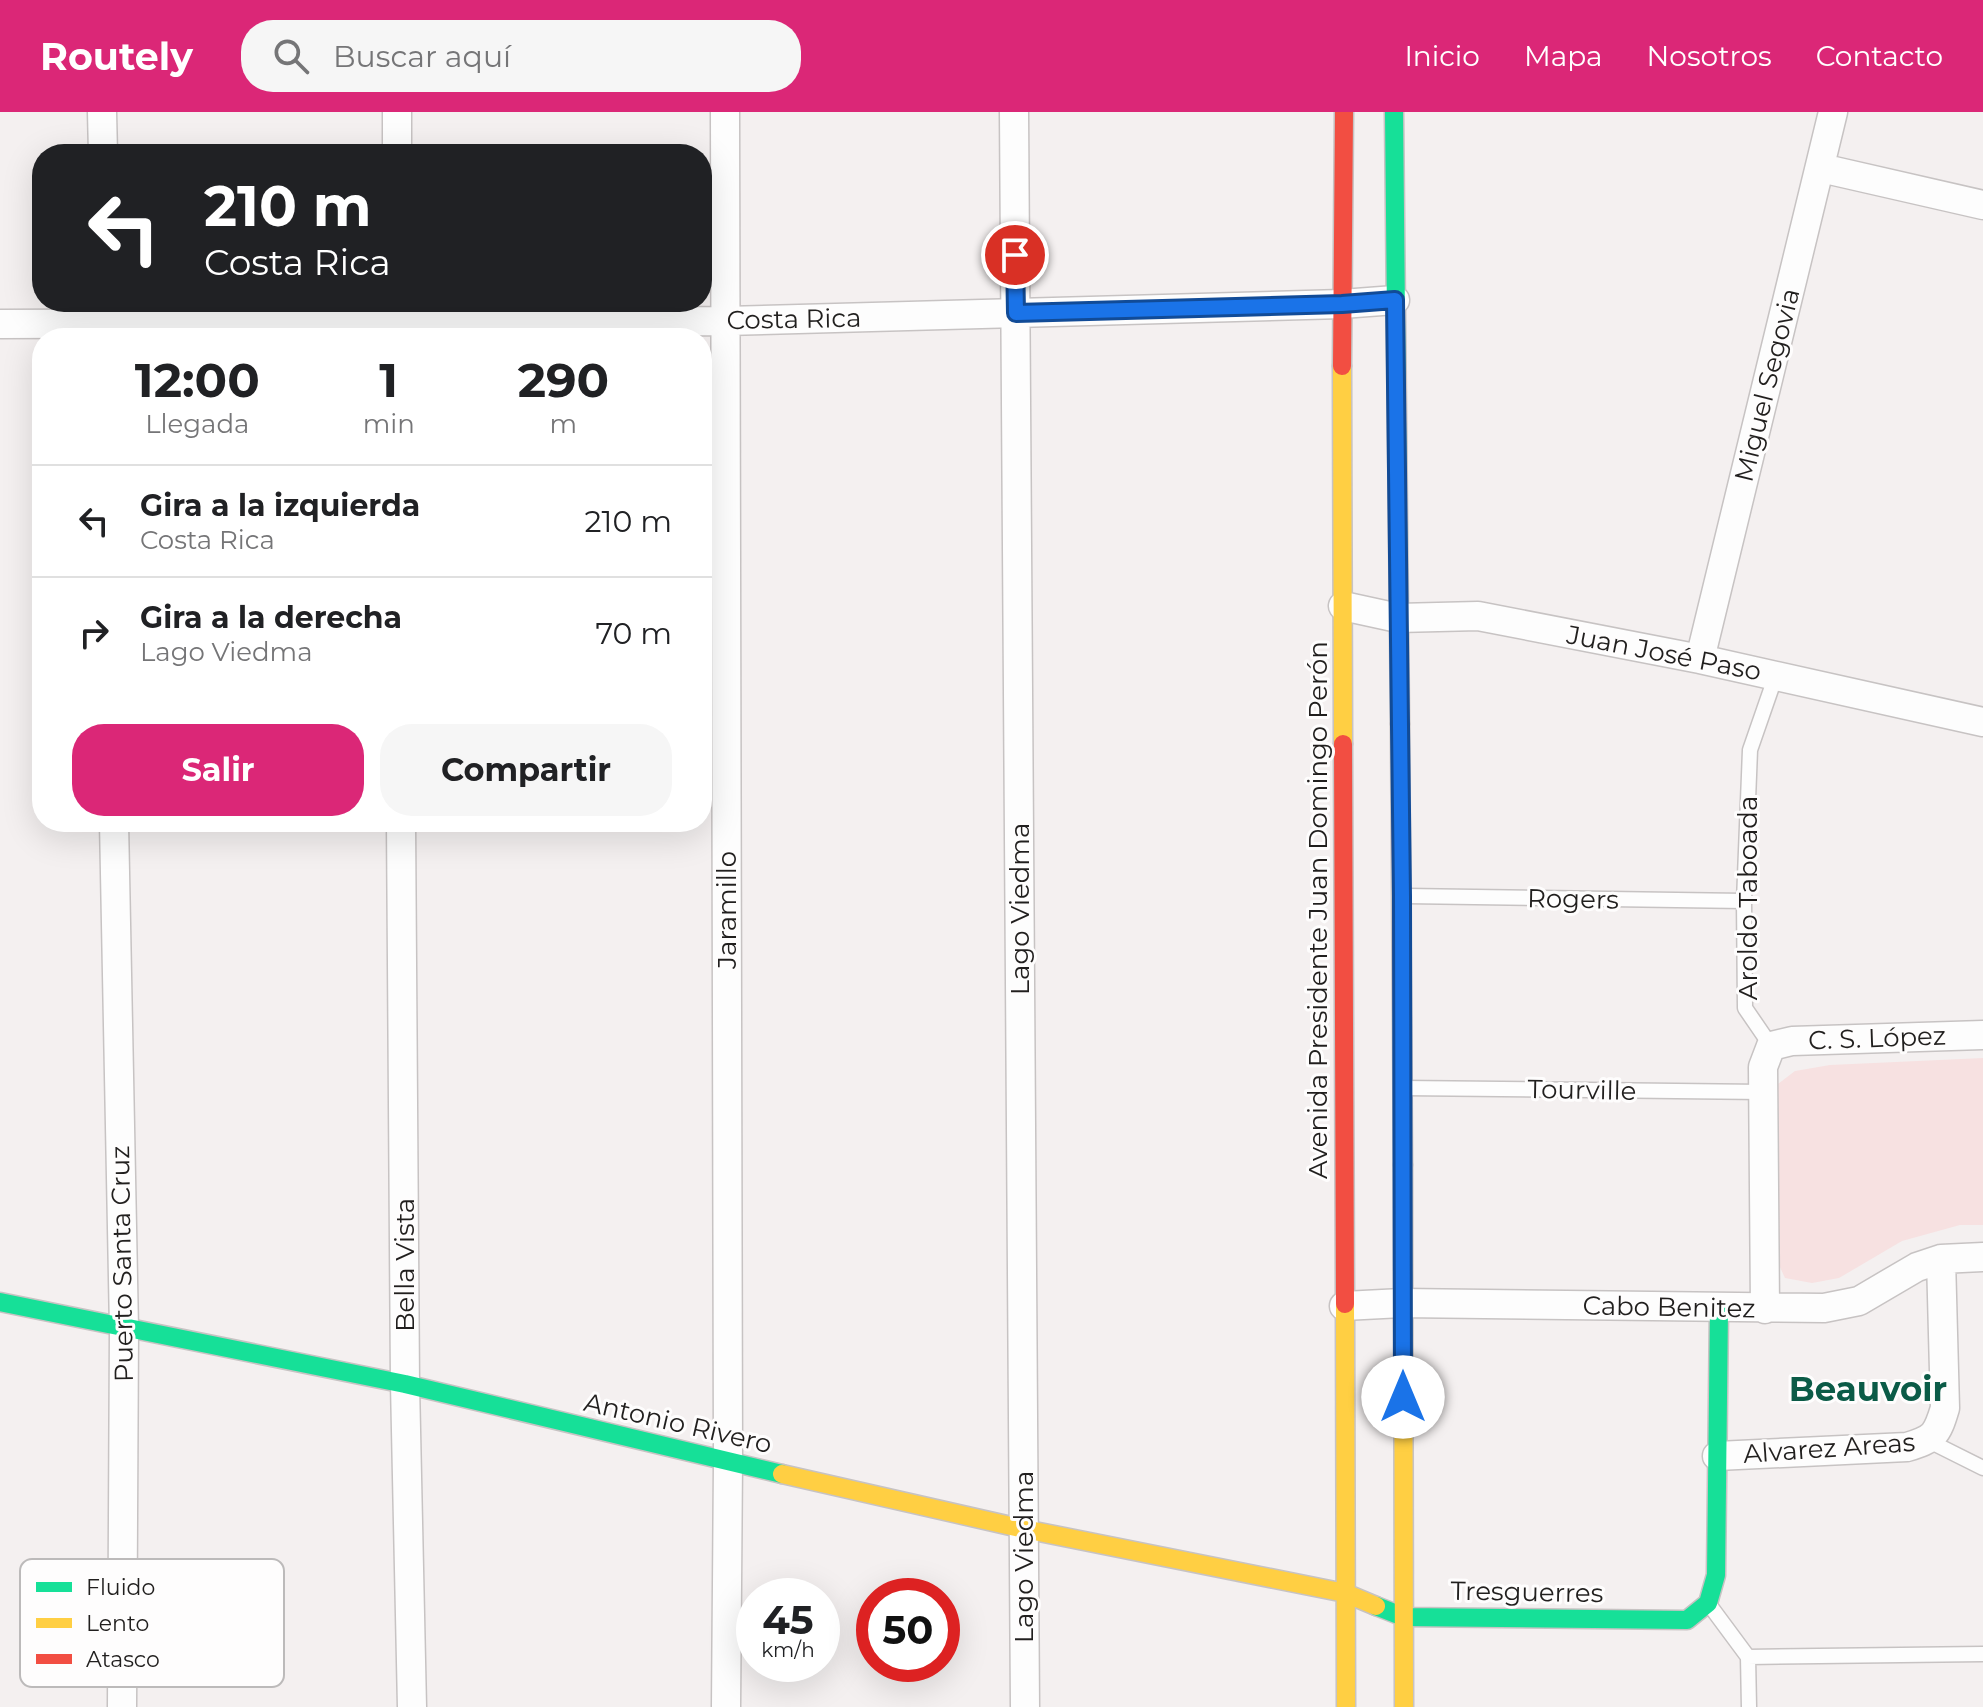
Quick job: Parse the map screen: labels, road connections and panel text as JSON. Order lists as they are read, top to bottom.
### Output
{
  "streets": {
    "main road": ["Avenida Presidente Juan Domingo Perón", "Antonio Rivero", "Tresguerres"],
    "street": [
      "Costa Rica",
      "Miguel Segovia",
      "Juan José Paso",
      "Lago Viedma",
      "Jaramillo",
      "C. S. López",
      "Puerto Santa Cruz",
      "Bella Vista",
      "Cabo Benitez",
      "Alvarez Areas"
    ],
    "lane": ["Aroldo Taboada", "Rogers", "Tourville"]
  },
  "crossings": [
    ["Costa Rica", "Lago Viedma"],
    ["Costa Rica", "Jaramillo"],
    ["Costa Rica", "Avenida Presidente Juan Domingo Perón"],
    ["Miguel Segovia", "Juan José Paso"],
    ["Juan José Paso", "Aroldo Taboada"],
    ["Juan José Paso", "Avenida Presidente Juan Domingo Perón"],
    ["Aroldo Taboada", "Rogers"],
    ["Aroldo Taboada", "C. S. López"],
    ["Lago Viedma", "Antonio Rivero"],
    ["Jaramillo", "Antonio Rivero"],
    ["Avenida Presidente Juan Domingo Perón", "Cabo Benitez"],
    ["Avenida Presidente Juan Domingo Perón", "Antonio Rivero"],
    ["Avenida Presidente Juan Domingo Perón", "Tresguerres"],
    ["Puerto Santa Cruz", "Antonio Rivero"],
    ["Bella Vista", "Antonio Rivero"],
    ["Antonio Rivero", "Tresguerres"]
  ],
  "districts": ["Beauvoir"],
  "legend": ["Fluido", "Lento", "Atasco"],
  "page": {
    "header": "Routely",
    "search": "Buscar aquí",
    "nav": [
      "Inicio",
      "Mapa",
      "Nosotros",
      "Contacto"
    ],
    "turn": ["210 m", "Costa Rica"],
    "eta": [
      "12:00",
      "Llegada",
      "1",
      "min",
      "290",
      "m"
    ],
    "list": [
      {
        "name": "Gira a la izquierda",
        "note": "Costa Rica",
        "value": "210 m"
      },
      {
        "name": "Gira a la derecha",
        "note": "Lago Viedma",
        "value": "70 m"
      }
    ],
    "buttons": ["Salir", "Compartir"],
    "speed": "45 km/h",
    "limit": "50"
  }
}
